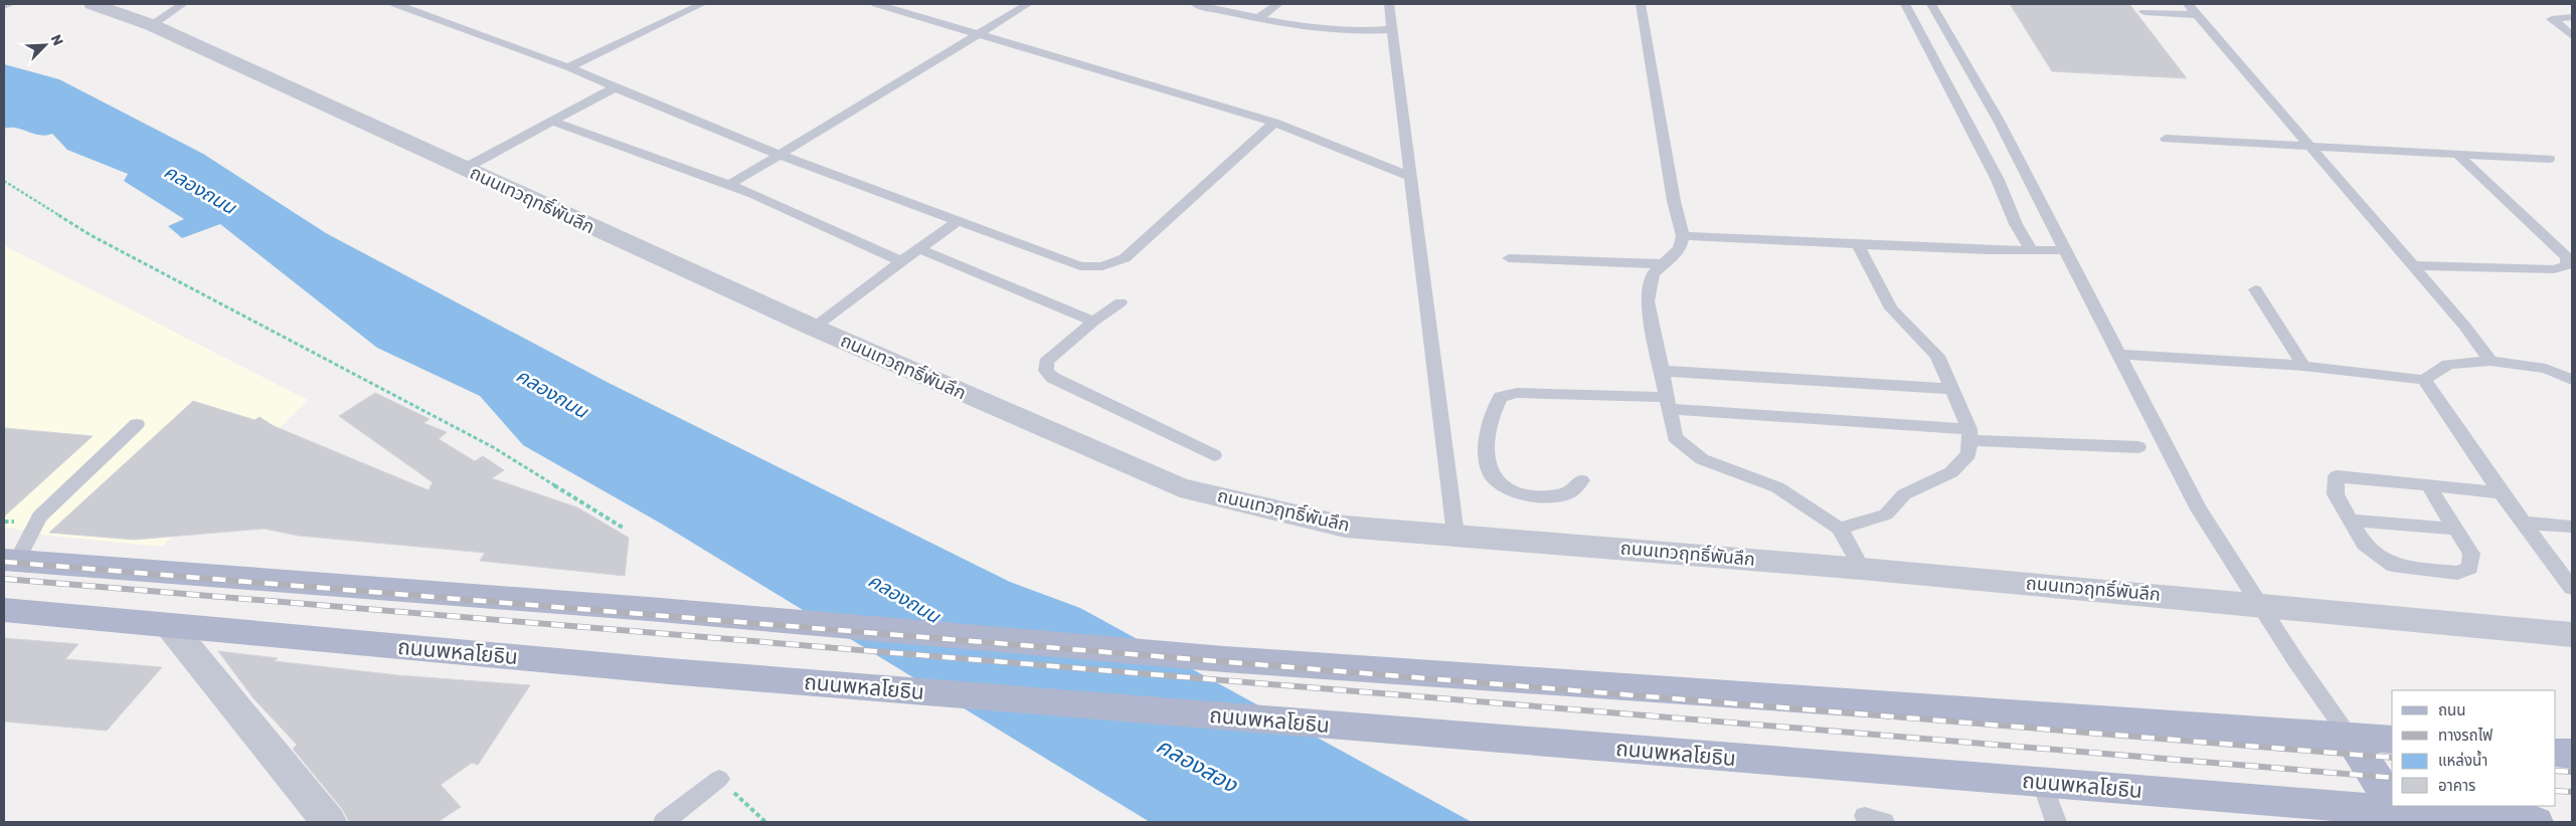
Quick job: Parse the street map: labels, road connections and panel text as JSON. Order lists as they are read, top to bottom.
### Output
{
  "streets": {
    "main road": ["ถนนพหลโยธิน"],
    "street": ["ถนนเทวฤทธิ์พันลึก"]
  },
  "water": ["คลองถนน", "คลองสอง"],
  "legend": [
    "ถนน",
    "ทางรถไฟ",
    "แหล่งน้ำ",
    "อาคาร"
  ],
  "north": "top right"
}
